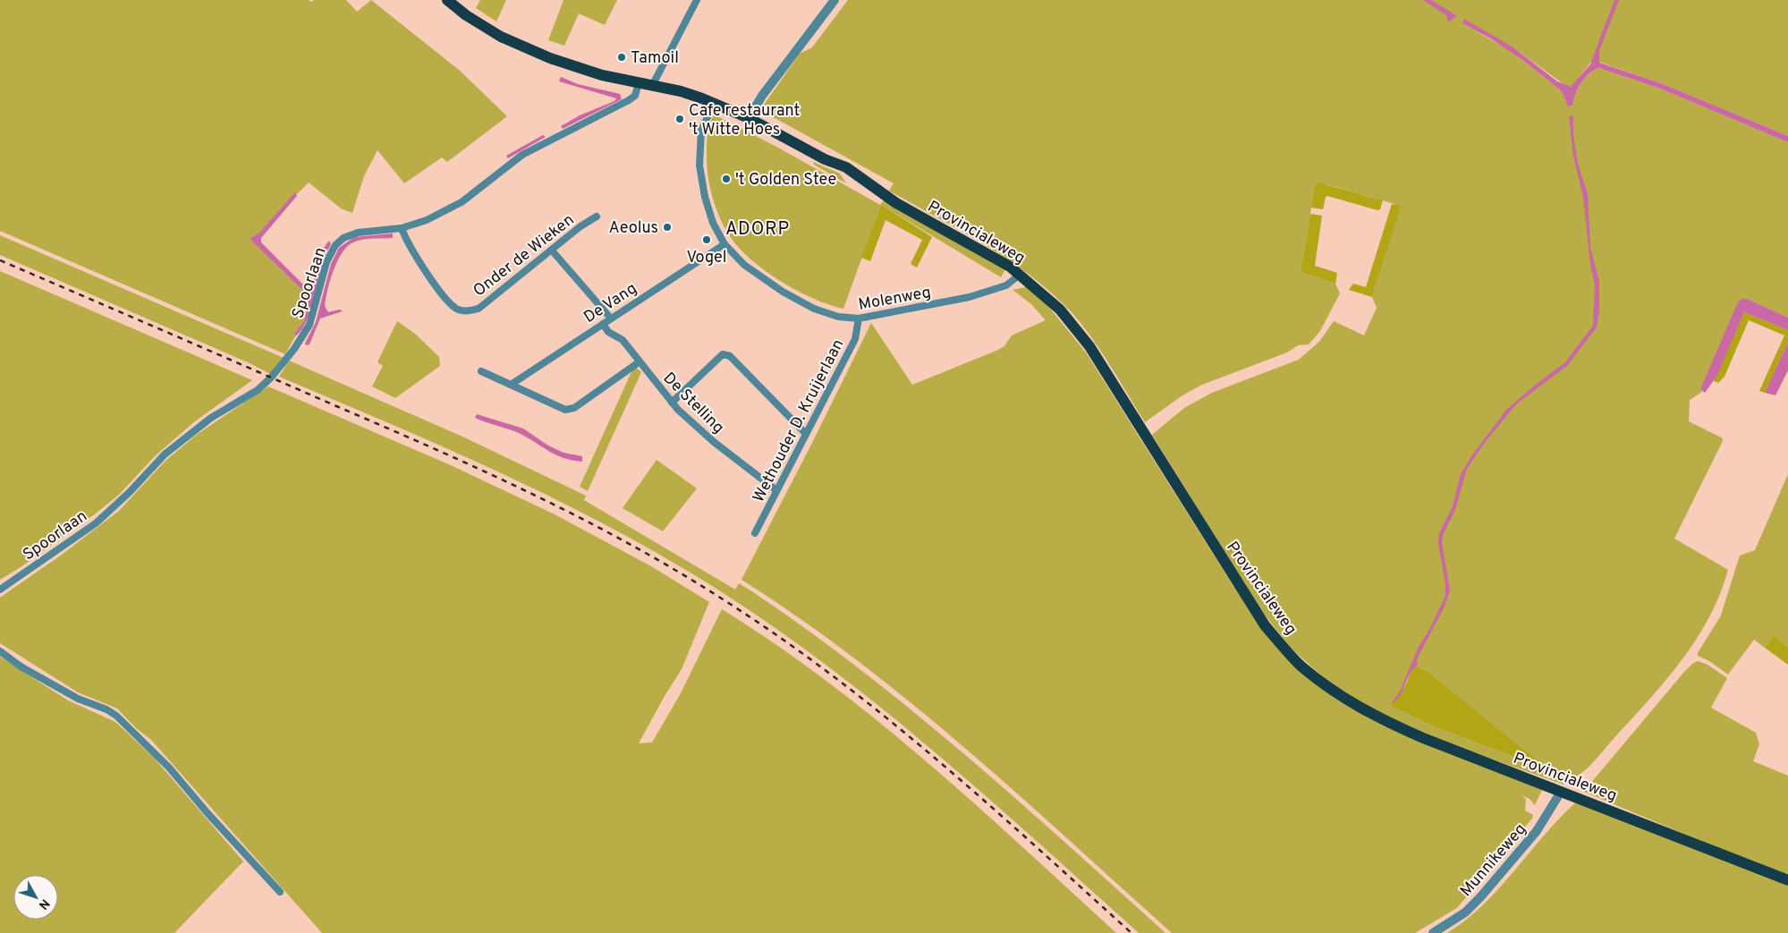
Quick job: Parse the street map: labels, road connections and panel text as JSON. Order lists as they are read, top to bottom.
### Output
{
  "streets": {
    "main road": ["Provincialeweg"],
    "street": [
      "Onder de Wieken",
      "Spoorlaan",
      "Molenweg",
      "De Vang",
      "De Stelling",
      "Wethouder D. Kruijerlaan",
      "Munnikeweg"
    ]
  },
  "crossings": [
    ["Provincialeweg", "Spoorlaan"],
    ["Provincialeweg", "Molenweg"],
    ["Provincialeweg", "Munnikeweg"],
    ["Onder de Wieken", "Spoorlaan"],
    ["Molenweg", "De Vang"],
    ["Molenweg", "Wethouder D. Kruijerlaan"],
    ["De Vang", "De Stelling"],
    ["De Stelling", "Wethouder D. Kruijerlaan"]
  ],
  "districts": ["ADORP"],
  "places": [
    "Tamoil",
    "Cafe restaurant 't Witte Hoes",
    "'t Golden Stee",
    "Aeolus",
    "Vogel"
  ],
  "north": "bottom right"
}
